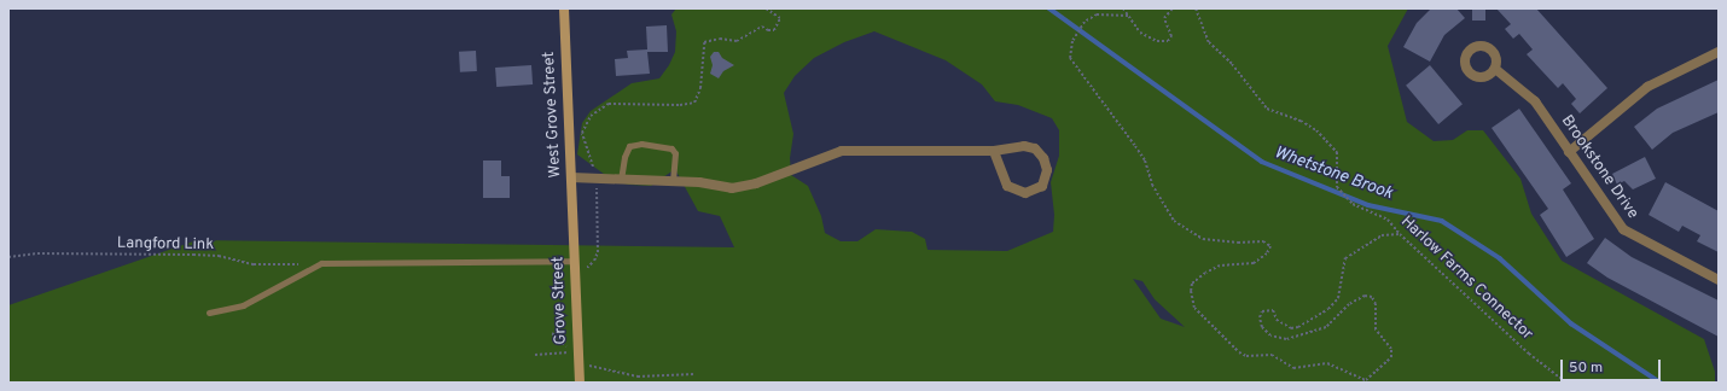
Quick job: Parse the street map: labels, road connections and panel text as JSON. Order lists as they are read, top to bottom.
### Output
{
  "streets": {
    "main road": ["West Grove Street", "Grove Street"],
    "street": ["Brookstone Drive"],
    "path": ["Langford Link", "Harlow Farms Connector"]
  },
  "crossings": [
    ["West Grove Street", "Grove Street"]
  ],
  "water": ["Whetstone Brook"],
  "scale_bar": "50 m"
}
